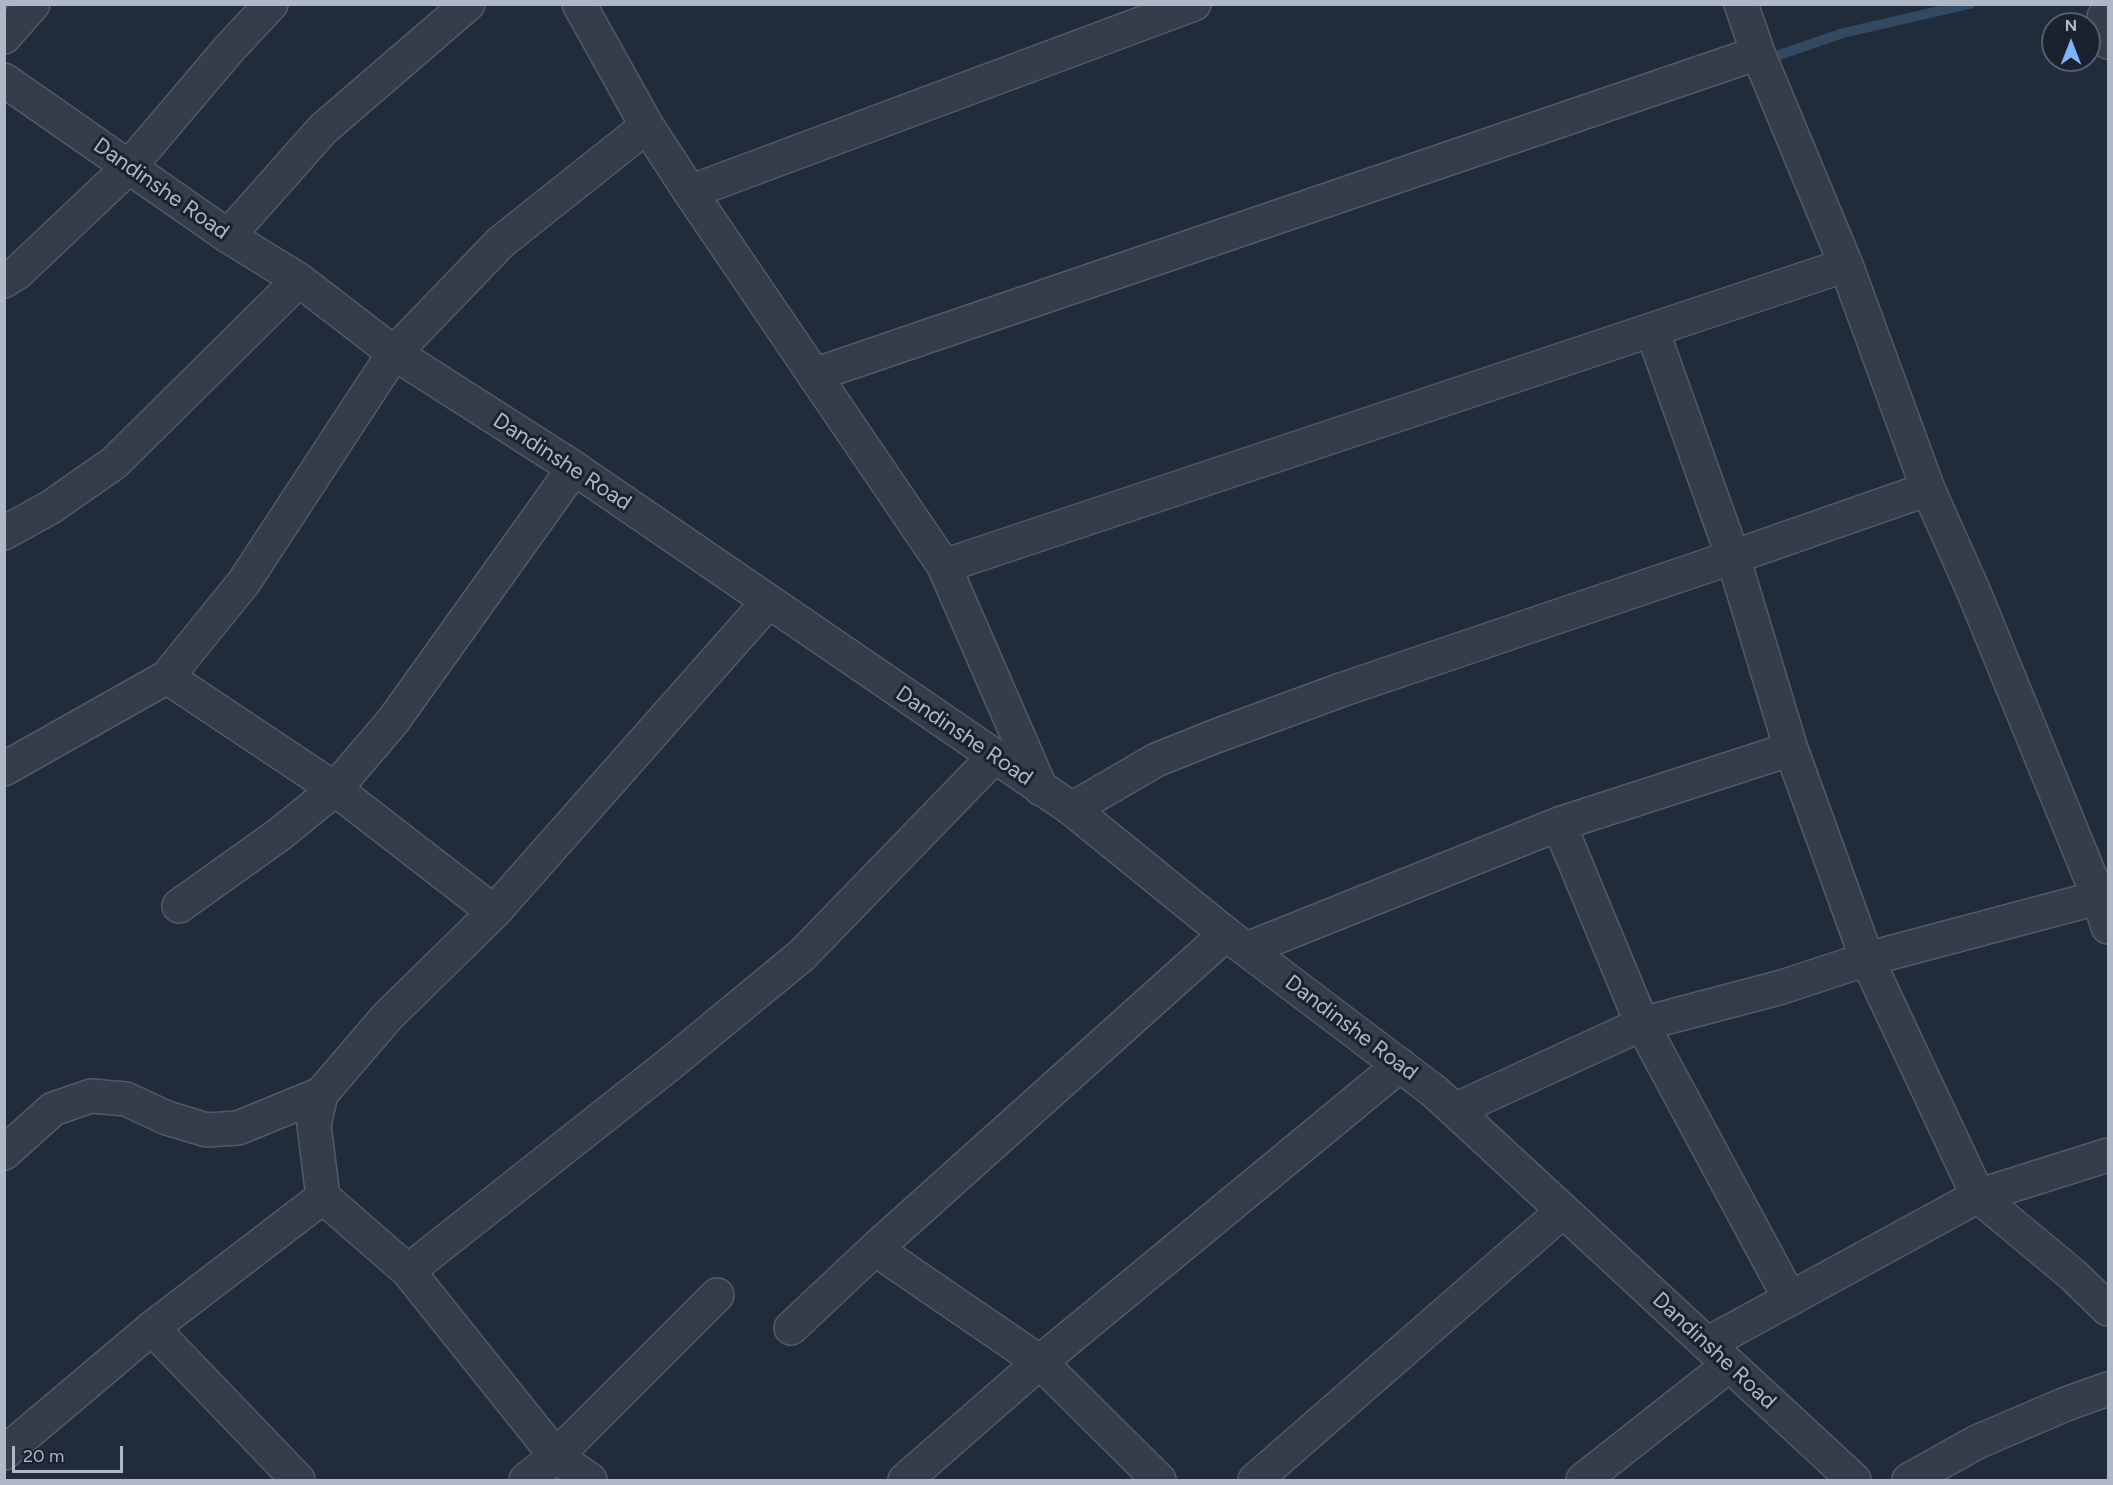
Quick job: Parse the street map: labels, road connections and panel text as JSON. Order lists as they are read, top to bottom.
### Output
{
  "streets": {
    "street": ["Dandinshe Road"]
  },
  "scale_bar": "20 m",
  "north": "top"
}
